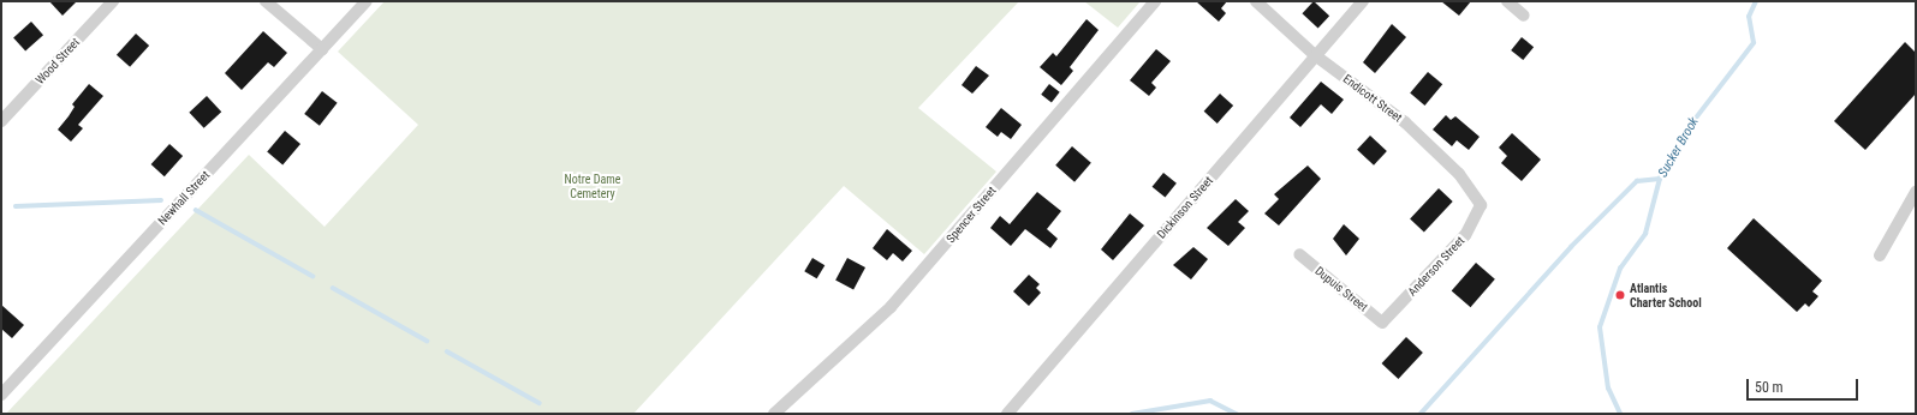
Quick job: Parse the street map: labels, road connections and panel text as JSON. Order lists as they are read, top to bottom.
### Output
{
  "streets": {
    "street": [
      "Wood Street",
      "Endicott Street",
      "Newhall Street",
      "Dickinson Street",
      "Spencer Street",
      "Anderson Street",
      "Dupuis Street"
    ]
  },
  "crossings": [
    ["Endicott Street", "Dickinson Street"],
    ["Endicott Street", "Anderson Street"],
    ["Anderson Street", "Dupuis Street"]
  ],
  "water": ["Sucker Brook"],
  "parks": ["Notre Dame Cemetery"],
  "places": ["Atlantis Charter School"],
  "scale_bar": "50 m"
}
